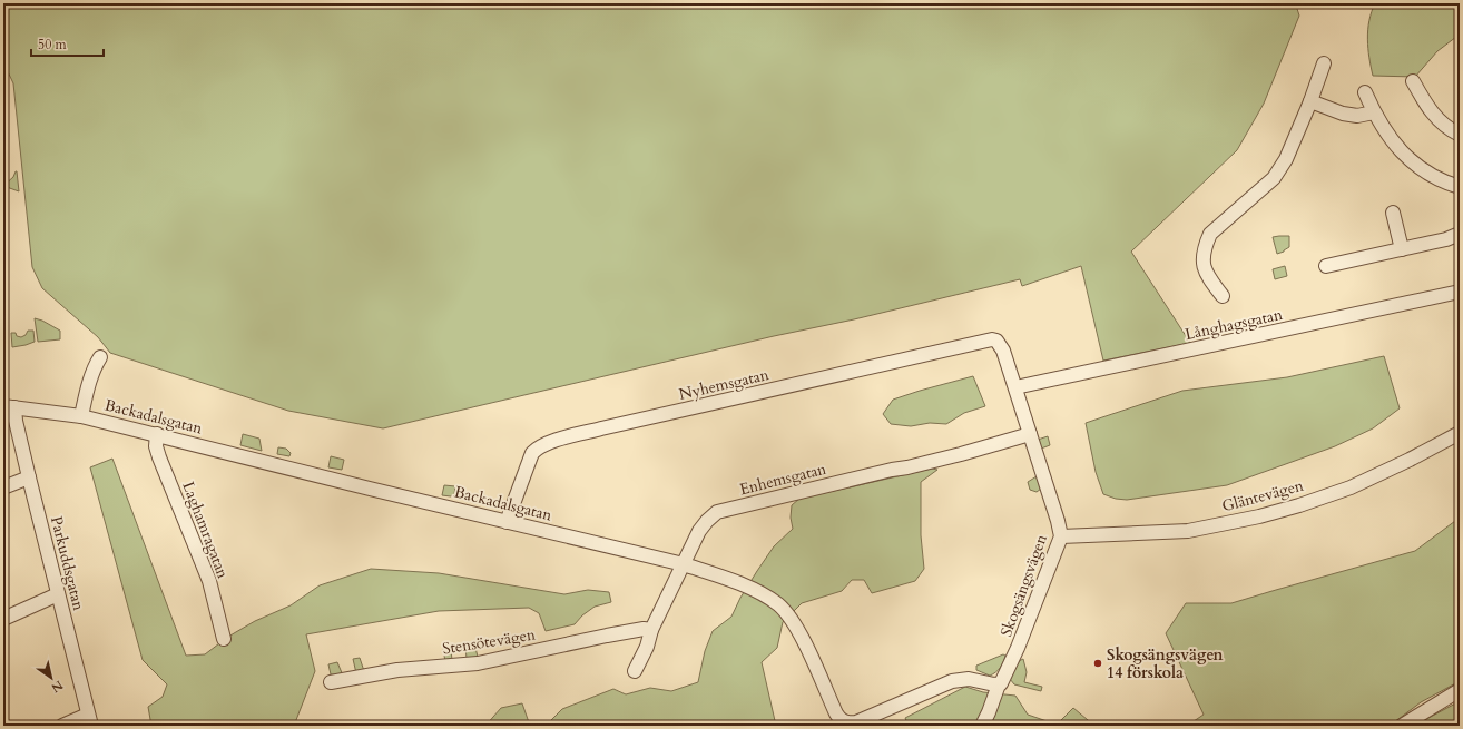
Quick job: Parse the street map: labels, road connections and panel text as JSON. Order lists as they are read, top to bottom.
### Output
{
  "streets": {
    "street": [
      "Långhagsgatan",
      "Nyhemsgatan",
      "Backadalsgatan",
      "Enhemsgatan",
      "Gläntevägen",
      "Laghamragatan",
      "Parkuddsgatan",
      "Skogsängsvägen",
      "Stensötevägen"
    ]
  },
  "crossings": [
    ["Långhagsgatan", "Skogsängsvägen"],
    ["Nyhemsgatan", "Backadalsgatan"],
    ["Nyhemsgatan", "Skogsängsvägen"],
    ["Backadalsgatan", "Enhemsgatan"],
    ["Backadalsgatan", "Laghamragatan"],
    ["Backadalsgatan", "Parkuddsgatan"],
    ["Backadalsgatan", "Skogsängsvägen"],
    ["Enhemsgatan", "Skogsängsvägen"],
    ["Enhemsgatan", "Stensötevägen"],
    ["Gläntevägen", "Skogsängsvägen"]
  ],
  "places": ["Skogsängsvägen 14 förskola"],
  "scale_bar": "50 m",
  "north": "bottom right"
}
